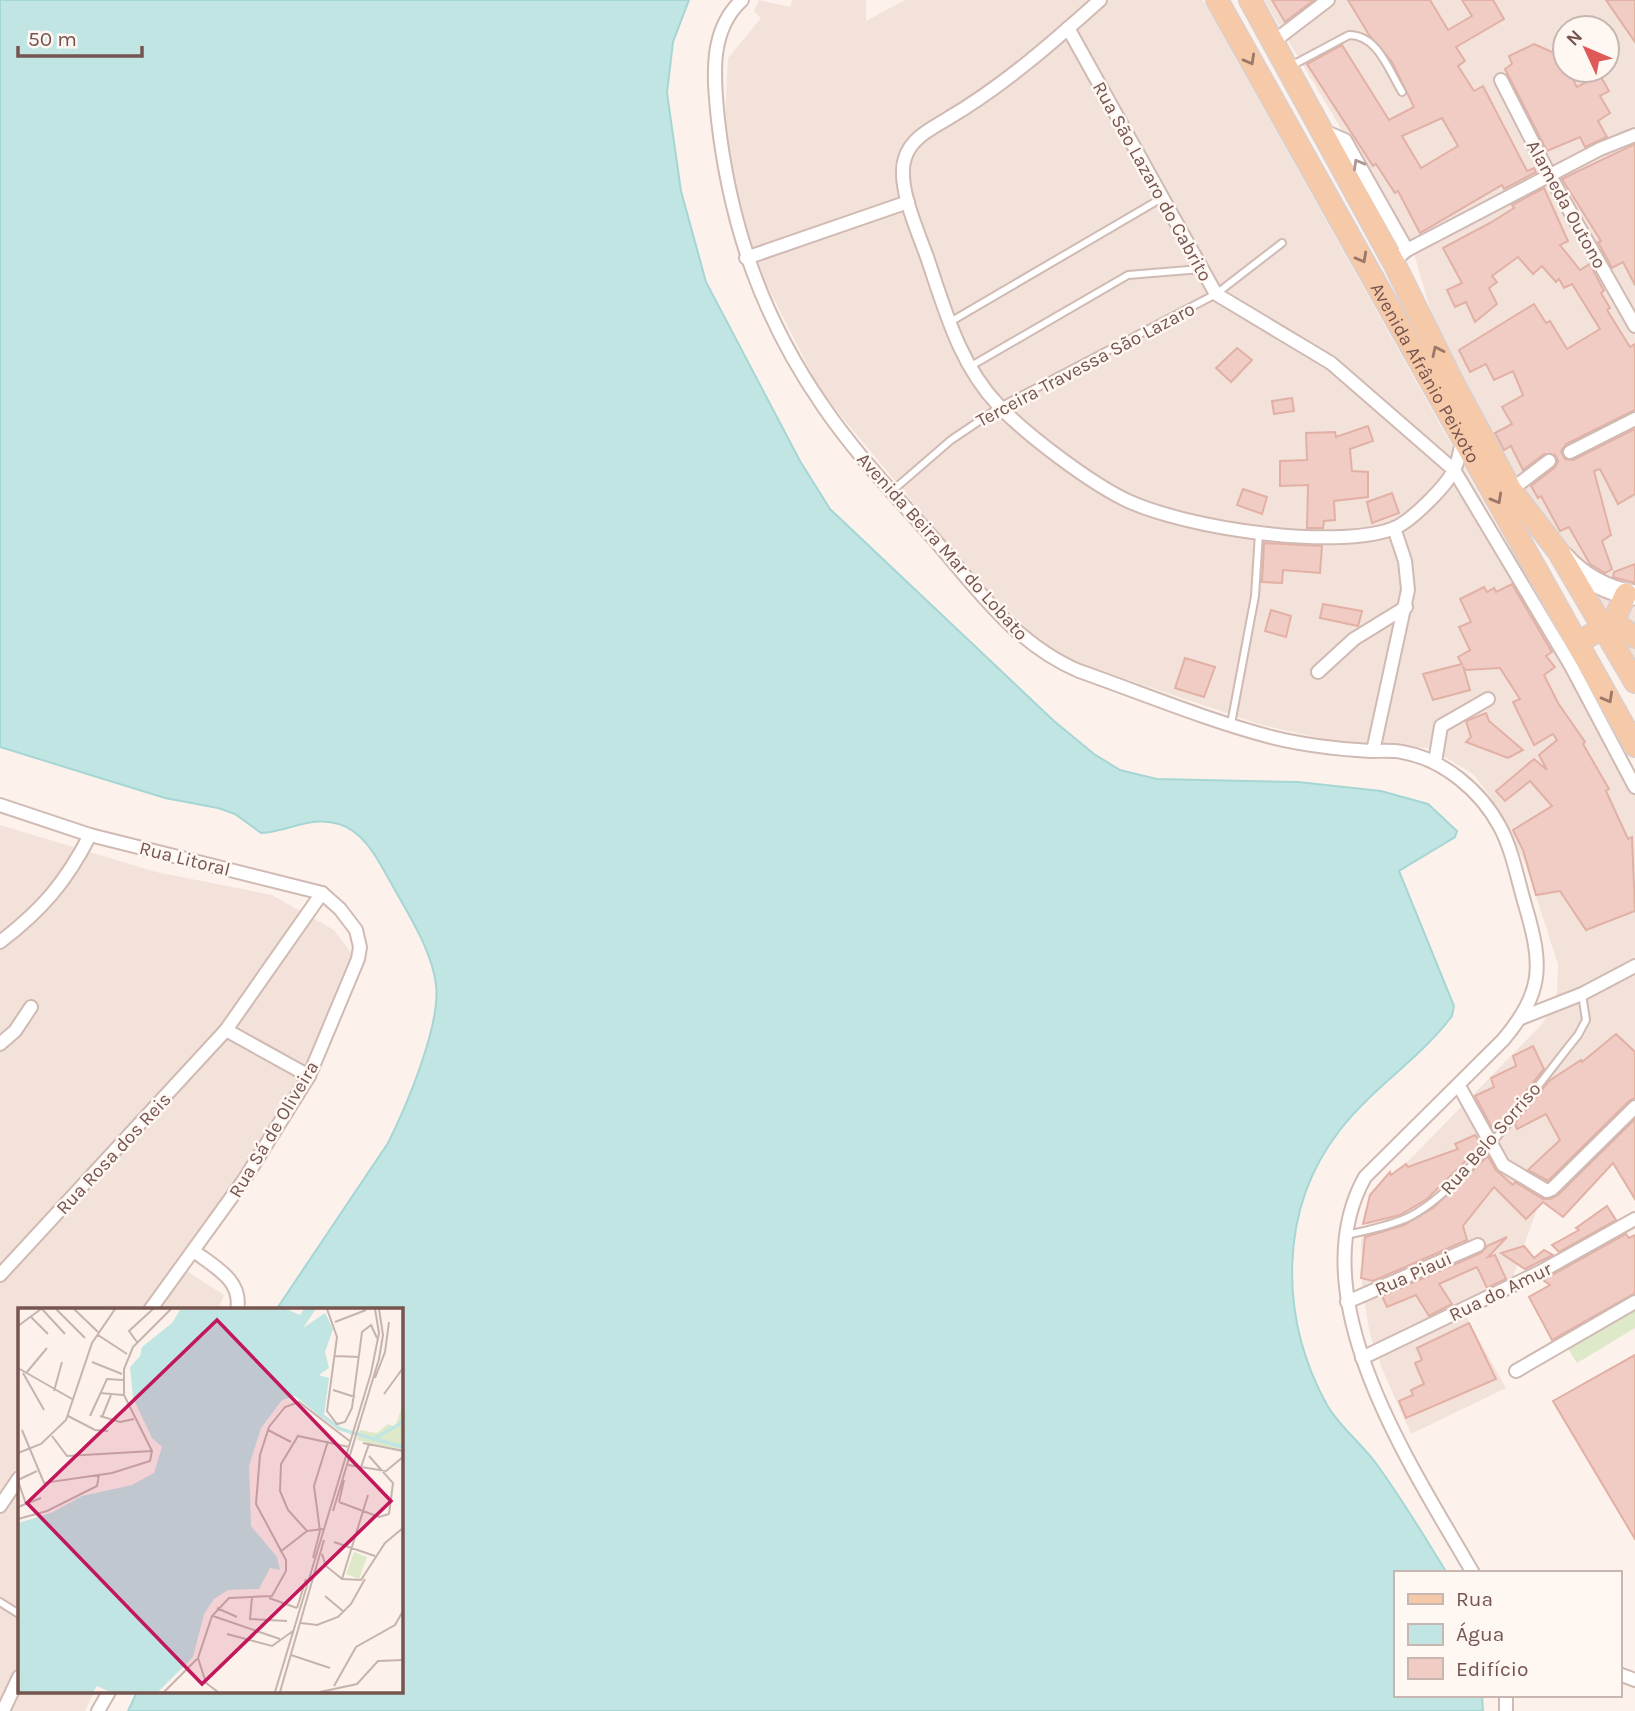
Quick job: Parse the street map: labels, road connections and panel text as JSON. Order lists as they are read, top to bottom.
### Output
{
  "streets": {
    "main road": ["Avenida Afrânio Peixoto"],
    "street": [
      "Rua São Lazaro do Cabrito",
      "Alameda Outono",
      "Avenida Beira Mar do Lobato",
      "Rua Litoral",
      "Rua Sá de Oliveira",
      "Rua Rosa dos Reis",
      "Rua Piaui",
      "Rua do Amur"
    ],
    "lane": ["Terceira Travessa São Lazaro", "Rua Belo Sorriso"]
  },
  "crossings": [
    ["Rua São Lazaro do Cabrito", "Terceira Travessa São Lazaro"],
    ["Terceira Travessa São Lazaro", "Avenida Beira Mar do Lobato"],
    ["Avenida Beira Mar do Lobato", "Rua Belo Sorriso"],
    ["Avenida Beira Mar do Lobato", "Rua Piaui"],
    ["Avenida Beira Mar do Lobato", "Rua do Amur"],
    ["Rua Litoral", "Rua Sá de Oliveira"],
    ["Rua Litoral", "Rua Rosa dos Reis"],
    ["Rua Sá de Oliveira", "Rua Rosa dos Reis"]
  ],
  "legend": ["Rua", "Água", "Edifício"],
  "scale_bar": "50 m",
  "north": "top left"
}
